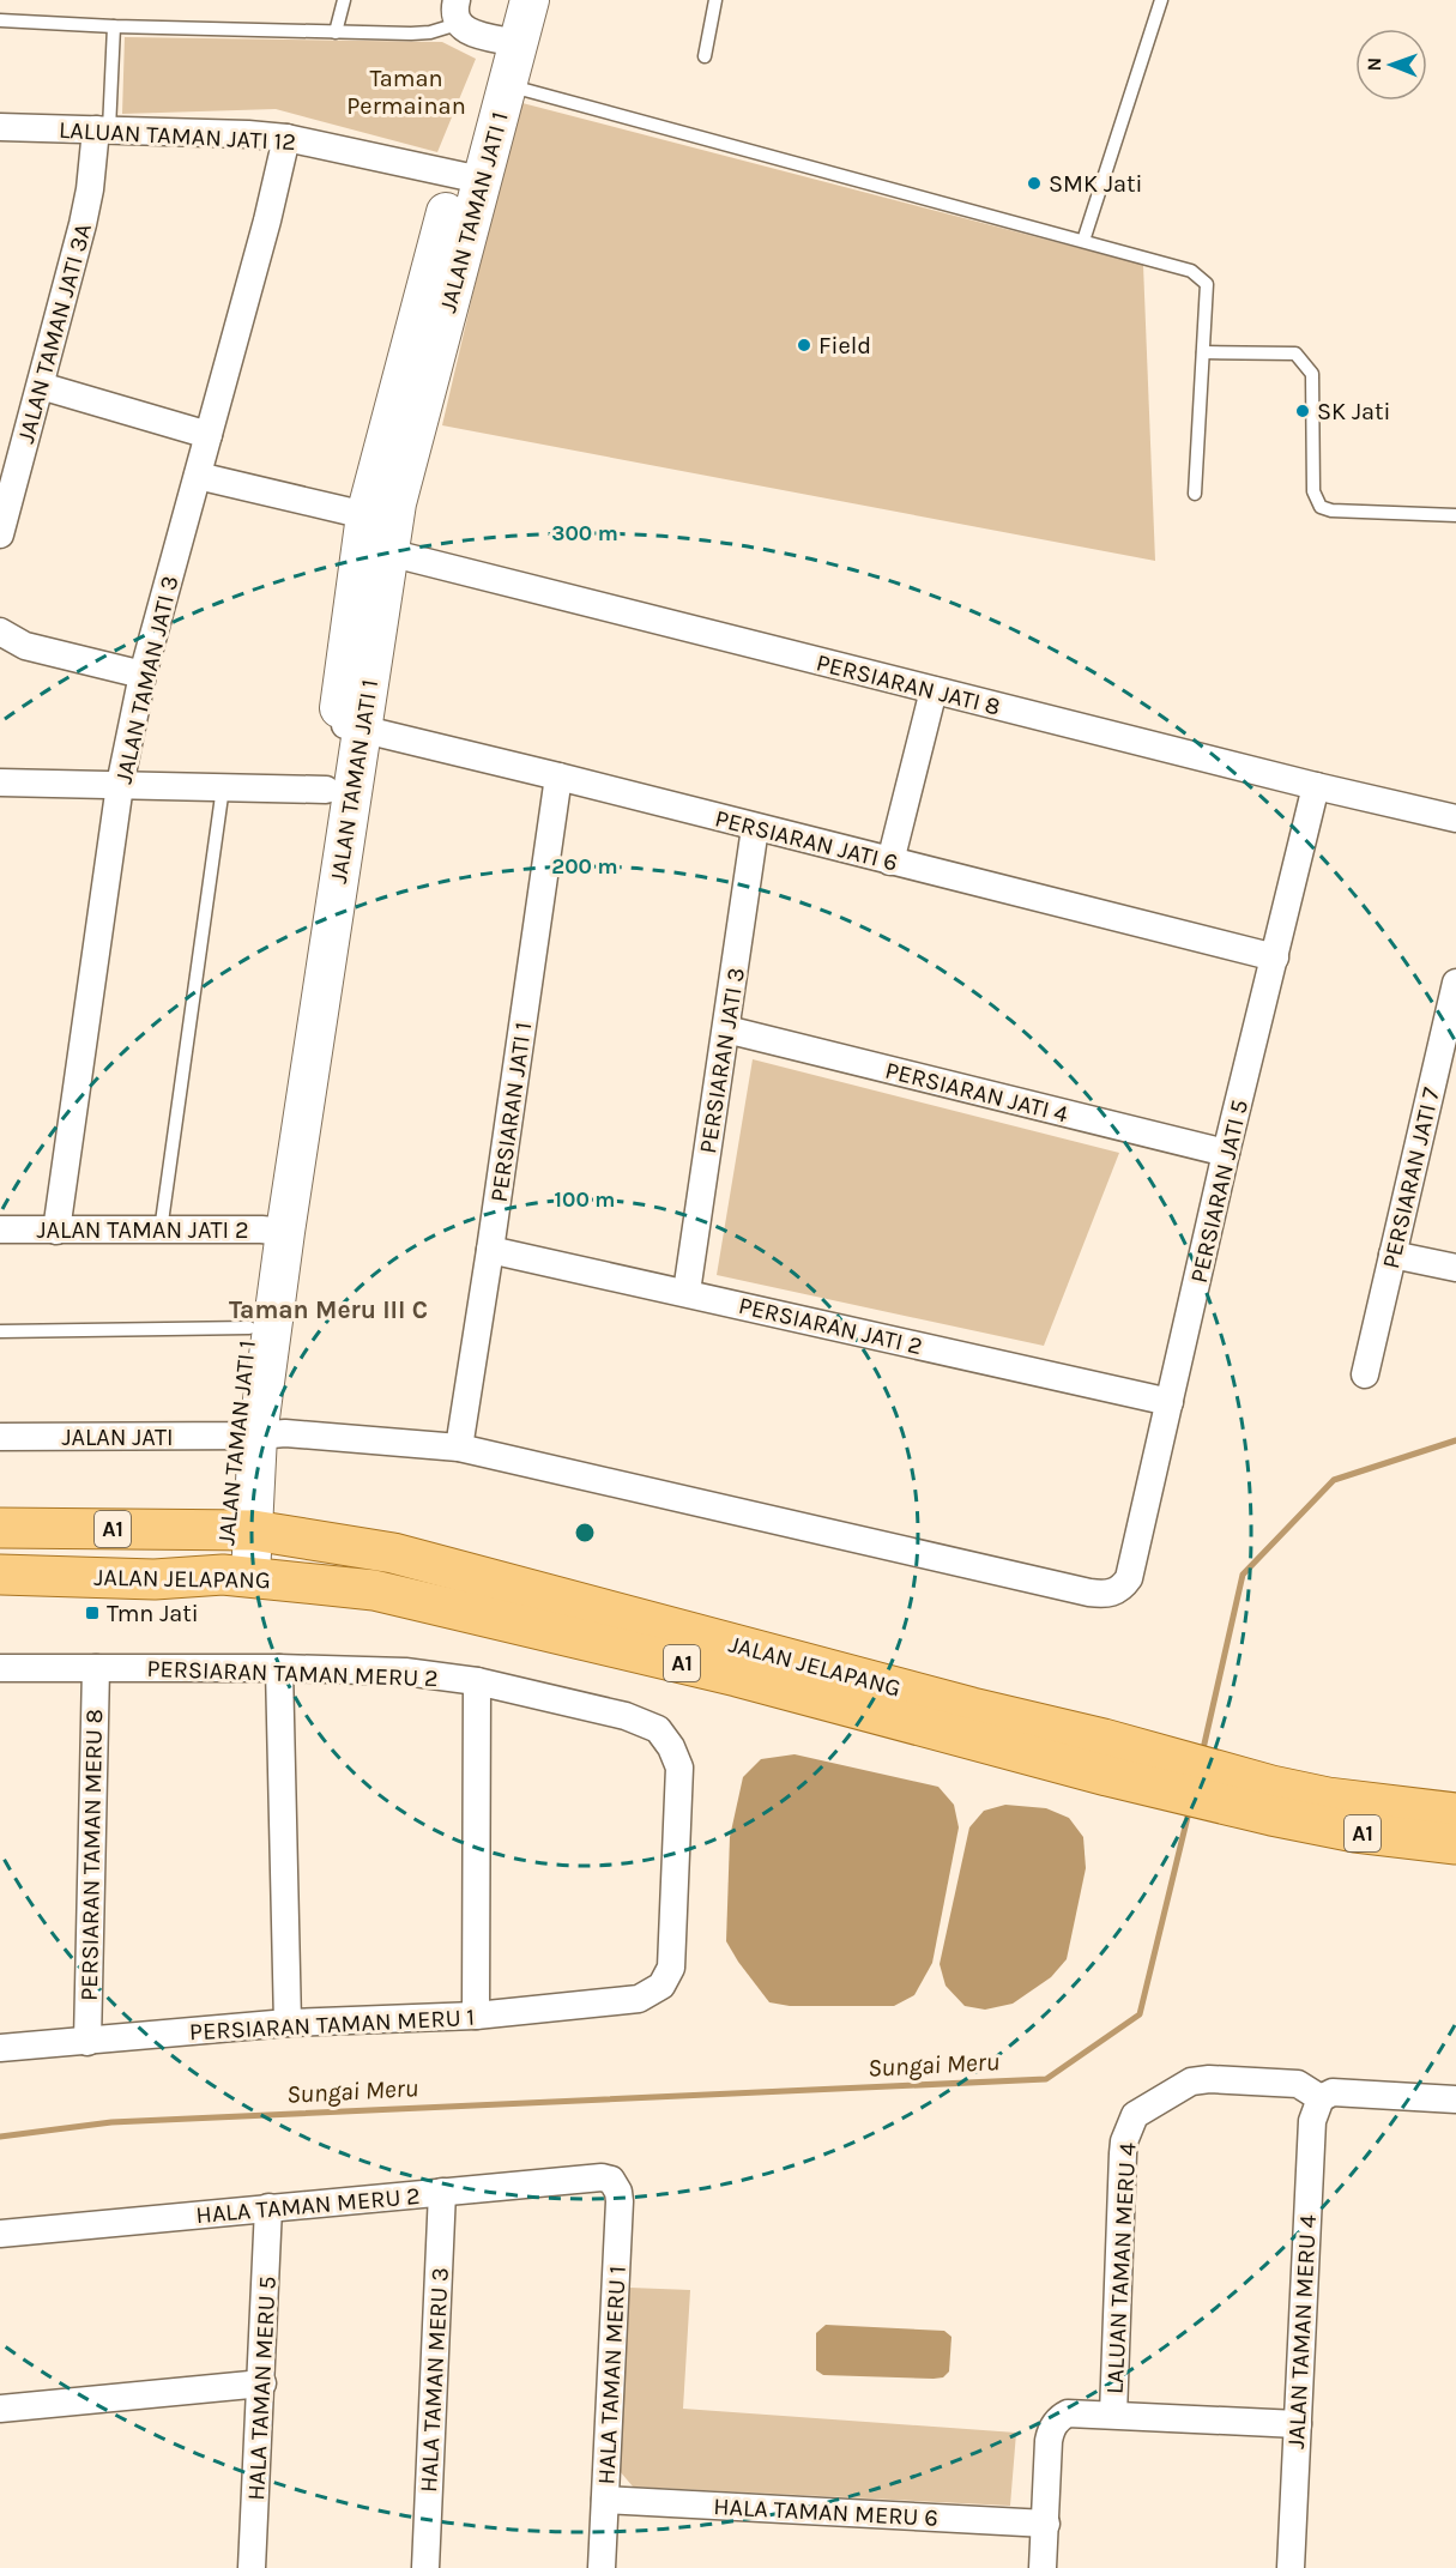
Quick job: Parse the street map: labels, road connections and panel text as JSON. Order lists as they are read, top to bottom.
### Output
{
  "streets": {
    "main road": ["A1", "JALAN JELAPANG"],
    "street": [
      "LALUAN TAMAN JATI 12",
      "JALAN TAMAN JATI 1",
      "JALAN TAMAN JATI 3A",
      "JALAN TAMAN JATI 3",
      "PERSIARAN JATI 8",
      "PERSIARAN JATI 6",
      "PERSIARAN JATI 3",
      "PERSIARAN JATI 4",
      "PERSIARAN JATI 1",
      "PERSIARAN JATI 7",
      "PERSIARAN JATI 5",
      "JALAN TAMAN JATI 2",
      "PERSIARAN JATI 2",
      "JALAN JATI",
      "PERSIARAN TAMAN MERU 2",
      "PERSIARAN TAMAN MERU 8",
      "PERSIARAN TAMAN MERU 1",
      "HALA TAMAN MERU 2",
      "LALUAN TAMAN MERU 4",
      "JALAN TAMAN MERU 4",
      "HALA TAMAN MERU 1",
      "HALA TAMAN MERU 3",
      "HALA TAMAN MERU 5",
      "HALA TAMAN MERU 6"
    ]
  },
  "crossings": [
    ["LALUAN TAMAN JATI 12", "JALAN TAMAN JATI 1"],
    ["LALUAN TAMAN JATI 12", "JALAN TAMAN JATI 3A"],
    ["LALUAN TAMAN JATI 12", "JALAN TAMAN JATI 3"],
    ["JALAN TAMAN JATI 1", "PERSIARAN JATI 8"],
    ["JALAN TAMAN JATI 1", "PERSIARAN JATI 6"],
    ["JALAN TAMAN JATI 1", "JALAN TAMAN JATI 2"],
    ["JALAN TAMAN JATI 1", "JALAN JATI"],
    ["JALAN TAMAN JATI 1", "JALAN JELAPANG"],
    ["JALAN TAMAN JATI 3", "PERSIARAN JATI 8"],
    ["JALAN TAMAN JATI 3", "JALAN TAMAN JATI 2"],
    ["PERSIARAN JATI 8", "PERSIARAN JATI 5"],
    ["PERSIARAN JATI 6", "PERSIARAN JATI 3"],
    ["PERSIARAN JATI 6", "PERSIARAN JATI 1"],
    ["PERSIARAN JATI 6", "PERSIARAN JATI 5"],
    ["PERSIARAN JATI 3", "PERSIARAN JATI 4"],
    ["PERSIARAN JATI 3", "PERSIARAN JATI 2"],
    ["PERSIARAN JATI 4", "PERSIARAN JATI 5"],
    ["PERSIARAN JATI 1", "PERSIARAN JATI 2"],
    ["PERSIARAN JATI 1", "JALAN JATI"],
    ["PERSIARAN JATI 5", "PERSIARAN JATI 2"],
    ["PERSIARAN JATI 5", "JALAN JATI"],
    ["PERSIARAN TAMAN MERU 2", "PERSIARAN TAMAN MERU 8"],
    ["PERSIARAN TAMAN MERU 2", "PERSIARAN TAMAN MERU 1"],
    ["PERSIARAN TAMAN MERU 8", "PERSIARAN TAMAN MERU 1"],
    ["HALA TAMAN MERU 2", "HALA TAMAN MERU 1"],
    ["HALA TAMAN MERU 2", "HALA TAMAN MERU 3"],
    ["HALA TAMAN MERU 2", "HALA TAMAN MERU 5"],
    ["LALUAN TAMAN MERU 4", "JALAN TAMAN MERU 4"],
    ["HALA TAMAN MERU 1", "HALA TAMAN MERU 6"]
  ],
  "districts": ["Taman Meru III C"],
  "water": ["Sungai Meru"],
  "parks": ["Taman Permainan"],
  "places": {
    "other": ["SMK Jati", "Field", "SK Jati"],
    "transit": ["Tmn Jati"]
  },
  "north": "left",
  "rings": ["300 m", "200 m", "100 m"]
}
